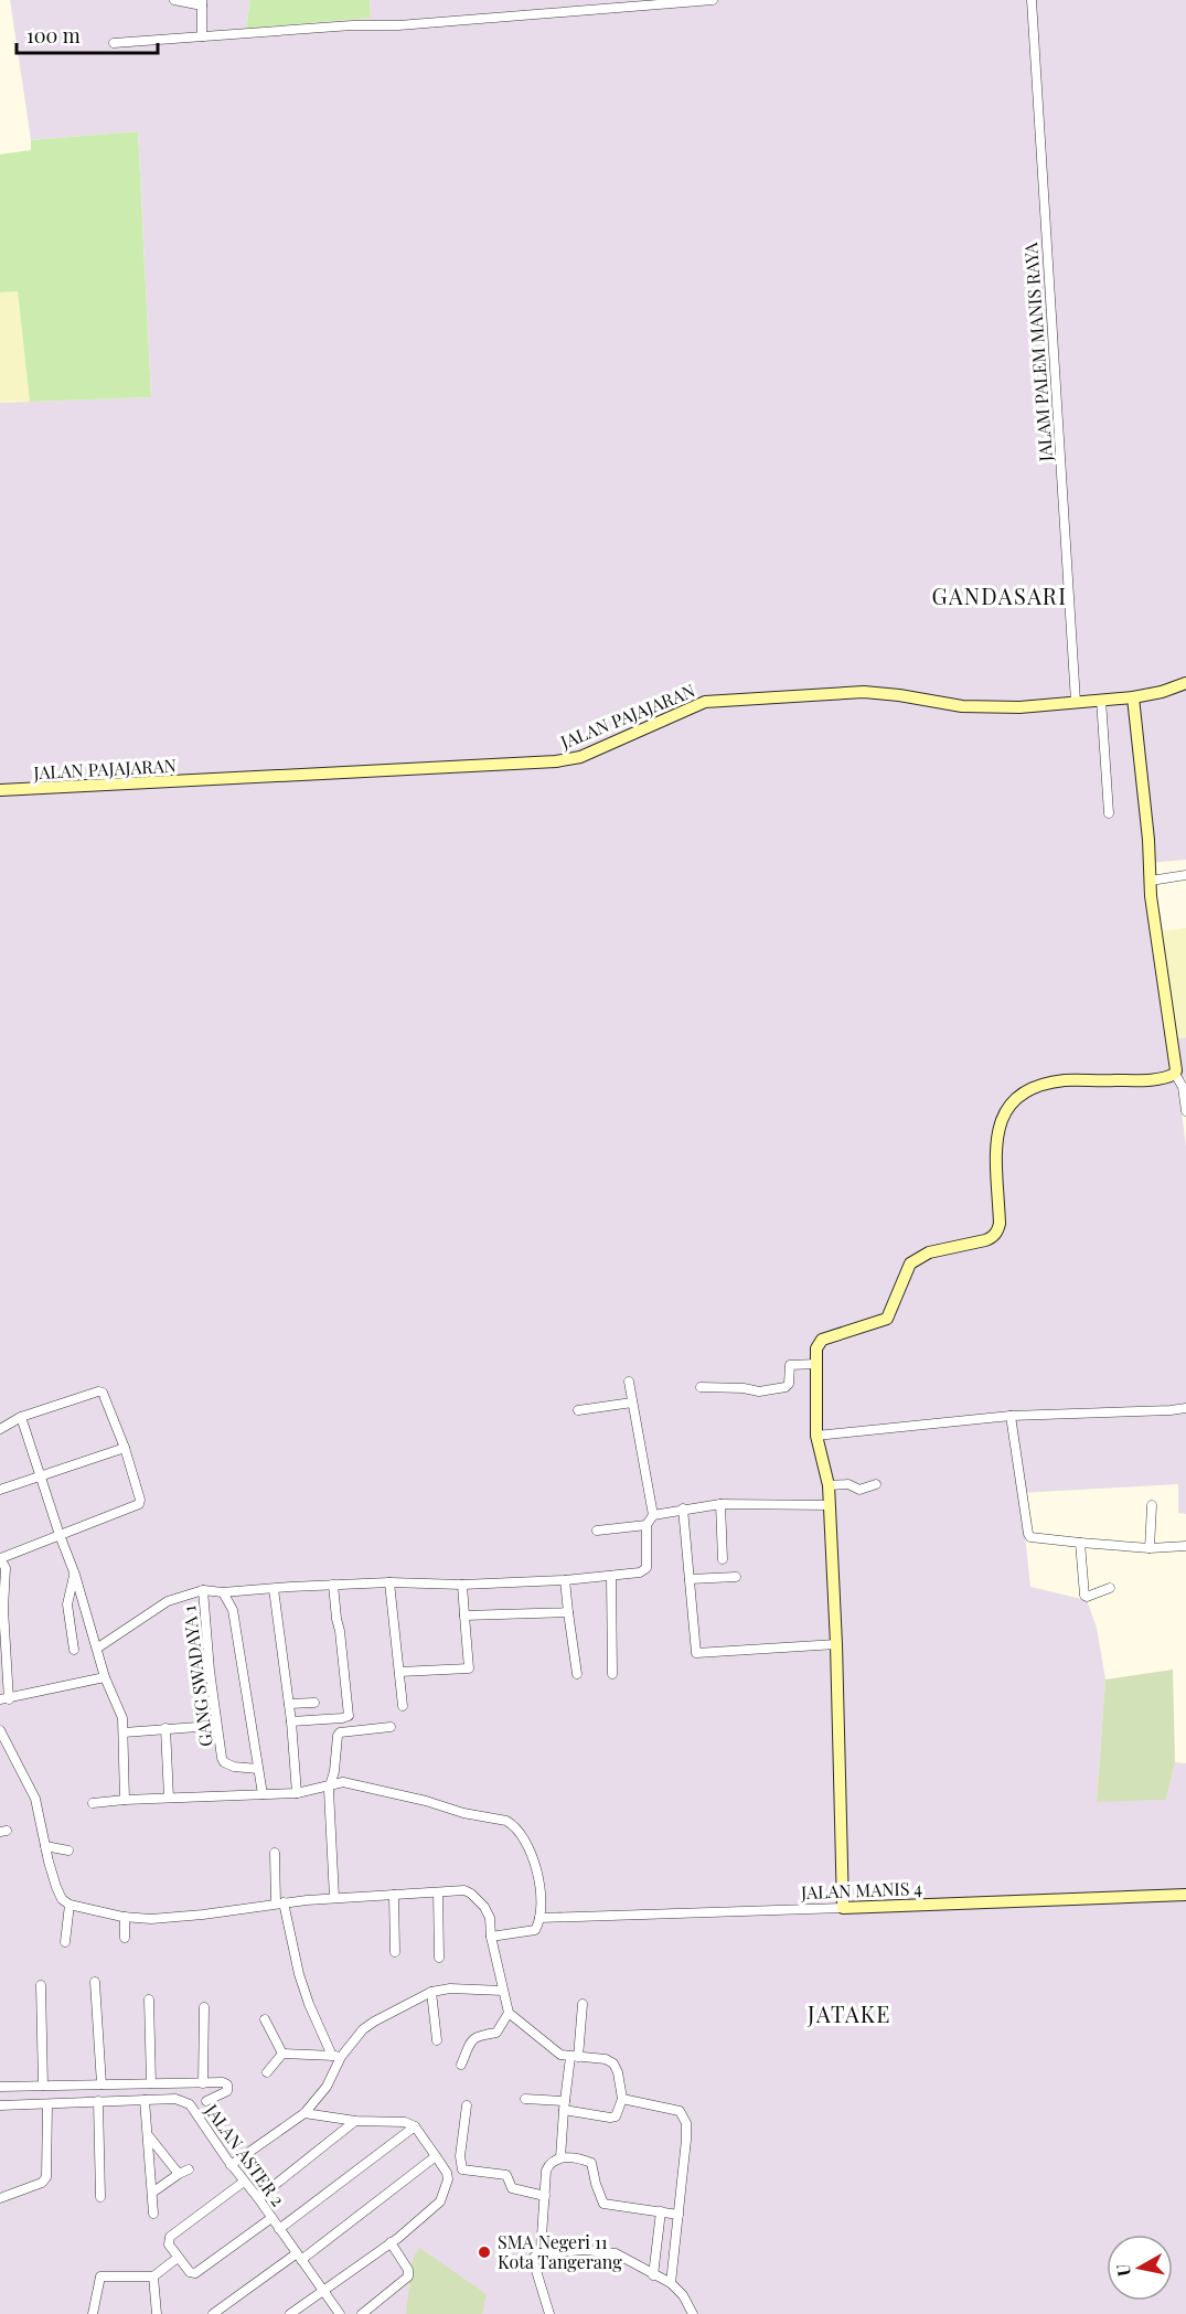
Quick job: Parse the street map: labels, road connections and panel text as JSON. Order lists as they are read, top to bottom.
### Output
{
  "streets": {
    "street": [
      "JALAM PALEM MANIS RAYA",
      "JALAN PAJAJARAN",
      "GANG SWADAYA 1",
      "JALAN MANIS 4",
      "JALAN ASTER 2"
    ]
  },
  "crossings": [
    ["JALAM PALEM MANIS RAYA", "JALAN PAJAJARAN"]
  ],
  "districts": ["GANDASARI", "JATAKE"],
  "places": ["SMA Negeri 11 Kota Tangerang"],
  "scale_bar": "100 m",
  "north": "left"
}
